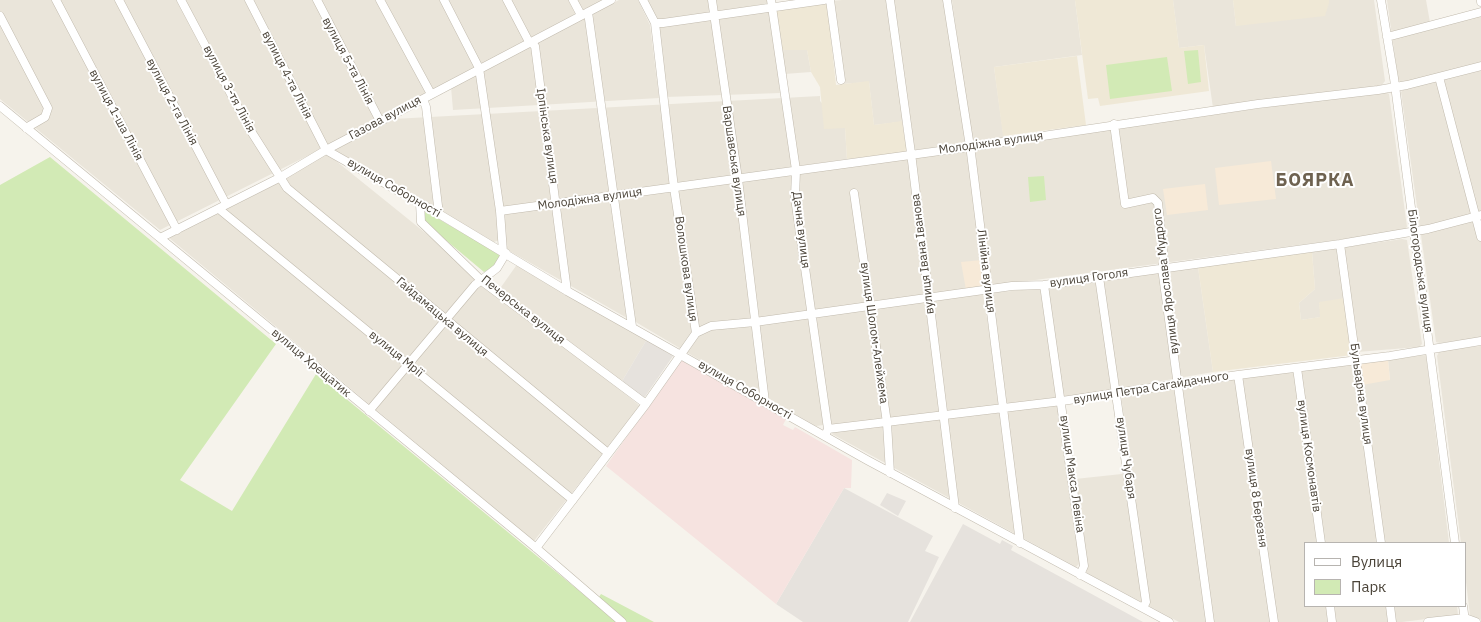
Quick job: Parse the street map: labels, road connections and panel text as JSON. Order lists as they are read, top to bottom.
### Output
{
  "streets": {
    "street": [
      "вулиця 5-та Лінія",
      "вулиця 4-та Лінія",
      "вулиця 3-тя Лінія",
      "вулиця 2-га Лінія",
      "вулиця 1-ша Лінія",
      "Газова вулиця",
      "Ірпінська вулиця",
      "Молодіжна вулиця",
      "Варшавська вулиця",
      "вулиця Соборності",
      "Дачна вулиця",
      "вулиця Івана Іванова",
      "Волошкова вулиця",
      "Лінійна вулиця",
      "Білогородська вулиця",
      "вулиця Гоголя",
      "вулиця Ярослава Мудрого",
      "Печерська вулиця",
      "Гайдамацька вулиця",
      "вулиця Шолом-Алейхема",
      "вулиця Мрії",
      "вулиця Хрещатик",
      "вулиця Петра Сагайдачного",
      "Бульварна вулиця",
      "вулиця Космонавтів",
      "вулиця Чубаря",
      "вулиця Макса Левіна",
      "вулиця 8 Березня"
    ]
  },
  "crossings": [
    ["вулиця 5-та Лінія", "Газова вулиця"],
    ["вулиця 4-та Лінія", "Газова вулиця"],
    ["вулиця 4-та Лінія", "вулиця Соборності"],
    ["вулиця 3-тя Лінія", "Газова вулиця"],
    ["вулиця 3-тя Лінія", "Гайдамацька вулиця"],
    ["вулиця 2-га Лінія", "Газова вулиця"],
    ["вулиця 2-га Лінія", "вулиця Мрії"],
    ["вулиця 1-ша Лінія", "Газова вулиця"],
    ["Газова вулиця", "Ірпінська вулиця"],
    ["Газова вулиця", "вулиця Соборності"],
    ["Газова вулиця", "Гайдамацька вулиця"],
    ["Газова вулиця", "вулиця Мрії"],
    ["Газова вулиця", "вулиця Хрещатик"],
    ["Ірпінська вулиця", "Молодіжна вулиця"],
    ["Ірпінська вулиця", "вулиця Соборності"],
    ["Молодіжна вулиця", "Варшавська вулиця"],
    ["Молодіжна вулиця", "Дачна вулиця"],
    ["Молодіжна вулиця", "вулиця Івана Іванова"],
    ["Молодіжна вулиця", "Волошкова вулиця"],
    ["Молодіжна вулиця", "Лінійна вулиця"],
    ["Молодіжна вулиця", "Білогородська вулиця"],
    ["Молодіжна вулиця", "вулиця Ярослава Мудрого"],
    ["Варшавська вулиця", "вулиця Соборності"],
    ["Варшавська вулиця", "вулиця Гоголя"],
    ["вулиця Соборності", "Дачна вулиця"],
    ["вулиця Соборності", "вулиця Івана Іванова"],
    ["вулиця Соборності", "Волошкова вулиця"],
    ["вулиця Соборності", "Лінійна вулиця"],
    ["вулиця Соборності", "Печерська вулиця"],
    ["вулиця Соборності", "вулиця Шолом-Алейхема"],
    ["вулиця Соборності", "вулиця Петра Сагайдачного"],
    ["вулиця Соборності", "вулиця Чубаря"],
    ["вулиця Соборності", "вулиця Макса Левіна"],
    ["Дачна вулиця", "вулиця Гоголя"],
    ["Дачна вулиця", "вулиця Петра Сагайдачного"],
    ["вулиця Івана Іванова", "вулиця Гоголя"],
    ["вулиця Івана Іванова", "вулиця Петра Сагайдачного"],
    ["Волошкова вулиця", "вулиця Гоголя"],
    ["Волошкова вулиця", "Печерська вулиця"],
    ["Волошкова вулиця", "Гайдамацька вулиця"],
    ["Волошкова вулиця", "вулиця Мрії"],
    ["Волошкова вулиця", "вулиця Хрещатик"],
    ["Лінійна вулиця", "вулиця Гоголя"],
    ["Лінійна вулиця", "вулиця Петра Сагайдачного"],
    ["Білогородська вулиця", "вулиця Гоголя"],
    ["Білогородська вулиця", "вулиця Петра Сагайдачного"],
    ["вулиця Гоголя", "вулиця Ярослава Мудрого"],
    ["вулиця Гоголя", "вулиця Шолом-Алейхема"],
    ["вулиця Гоголя", "Бульварна вулиця"],
    ["вулиця Гоголя", "вулиця Чубаря"],
    ["вулиця Гоголя", "вулиця Макса Левіна"],
    ["вулиця Ярослава Мудрого", "вулиця Петра Сагайдачного"],
    ["вулиця Шолом-Алейхема", "вулиця Петра Сагайдачного"],
    ["вулиця Петра Сагайдачного", "Бульварна вулиця"],
    ["вулиця Петра Сагайдачного", "вулиця Космонавтів"],
    ["вулиця Петра Сагайдачного", "вулиця Чубаря"],
    ["вулиця Петра Сагайдачного", "вулиця Макса Левіна"],
    ["вулиця Петра Сагайдачного", "вулиця 8 Березня"]
  ],
  "districts": ["БОЯРКА"],
  "legend": ["Вулиця", "Парк"]
}
